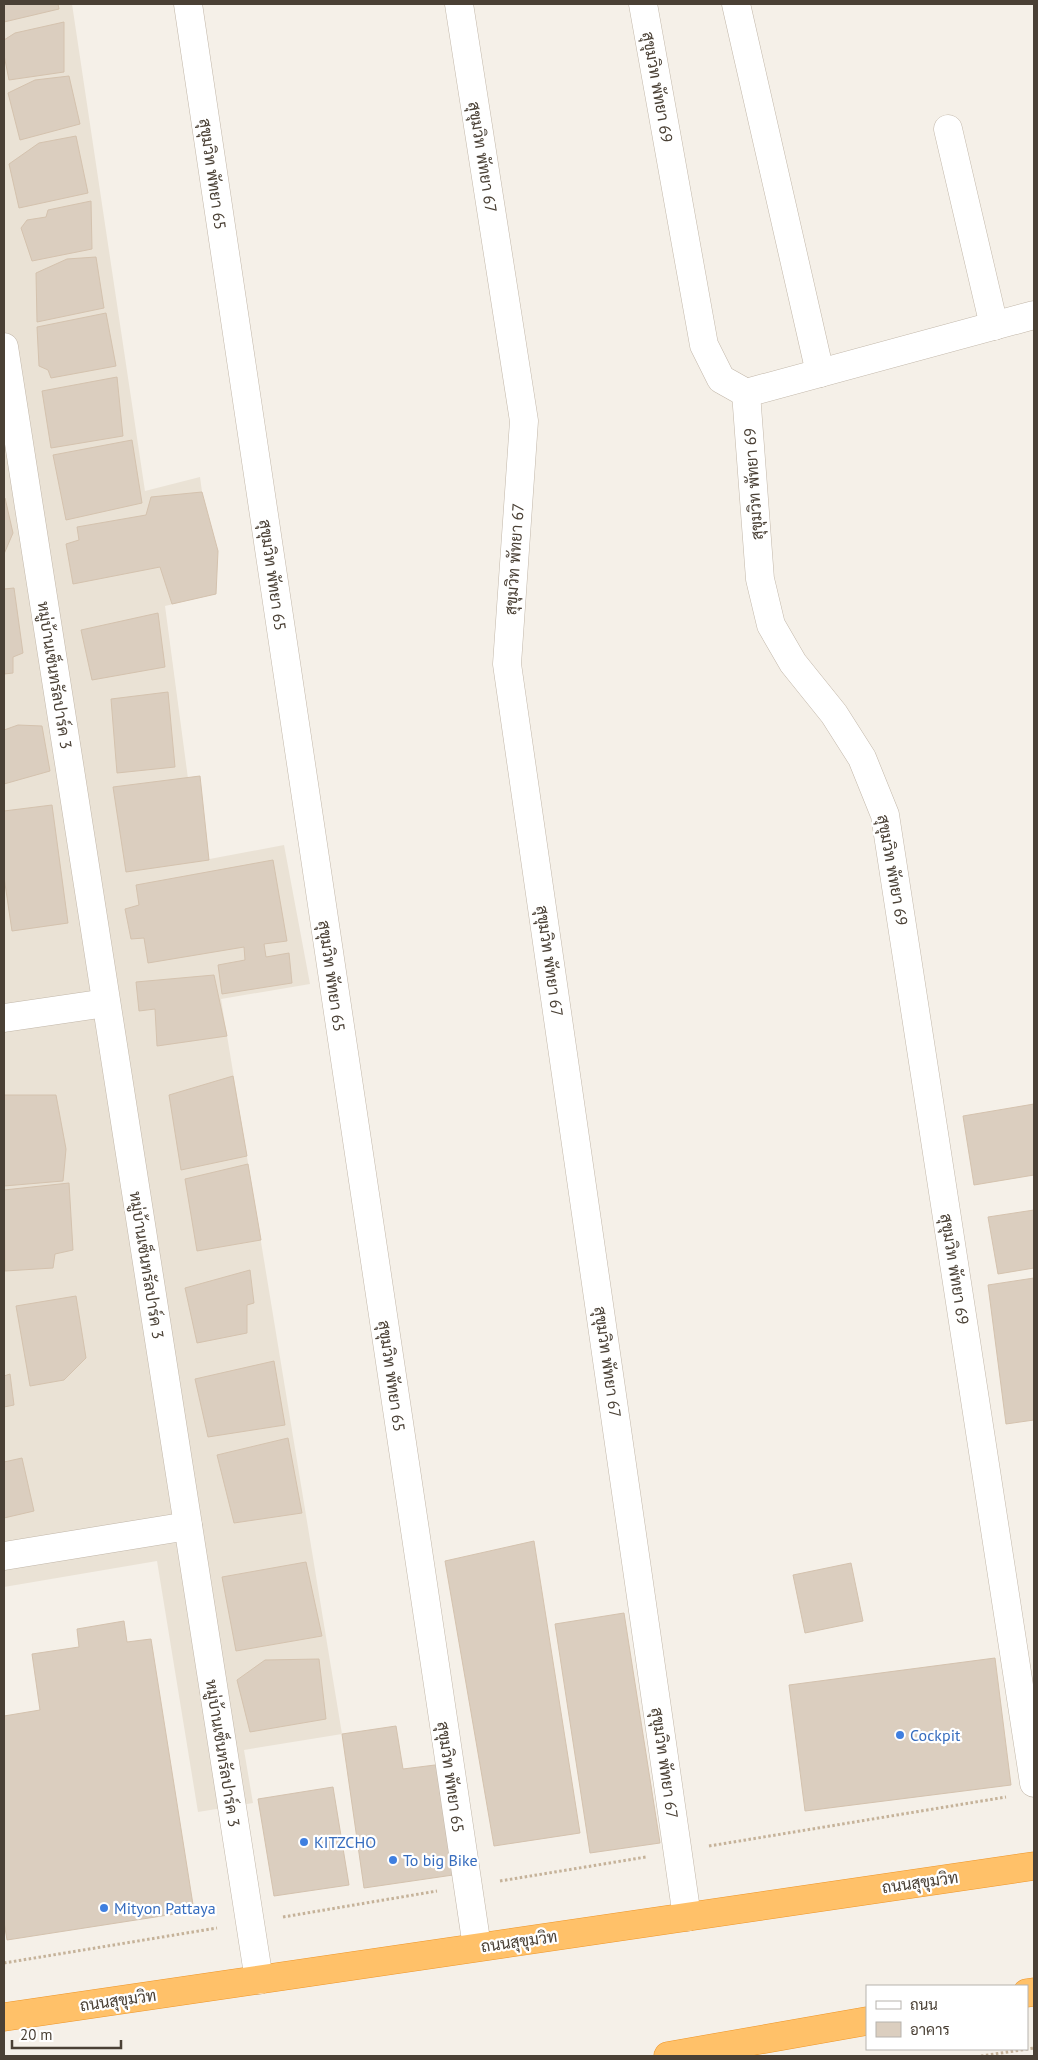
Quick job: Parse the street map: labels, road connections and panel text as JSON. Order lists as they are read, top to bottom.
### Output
{
  "streets": {
    "highway": ["ถนนสุขุมวิท"],
    "street": [
      "สุขุมวิท พัทยา 69",
      "สุขุมวิท พัทยา 67",
      "สุขุมวิท พัทยา 65",
      "หมู่บ้านเซ็นทรัลปาร์ค 3"
    ]
  },
  "crossings": [
    ["สุขุมวิท พัทยา 67", "ถนนสุขุมวิท"],
    ["สุขุมวิท พัทยา 65", "ถนนสุขุมวิท"],
    ["หมู่บ้านเซ็นทรัลปาร์ค 3", "ถนนสุขุมวิท"]
  ],
  "places": [
    "Cockpit",
    "KITZCHO",
    "To big Bike",
    "Mityon Pattaya"
  ],
  "legend": ["ถนน", "อาคาร"],
  "scale_bar": "20 m"
}
